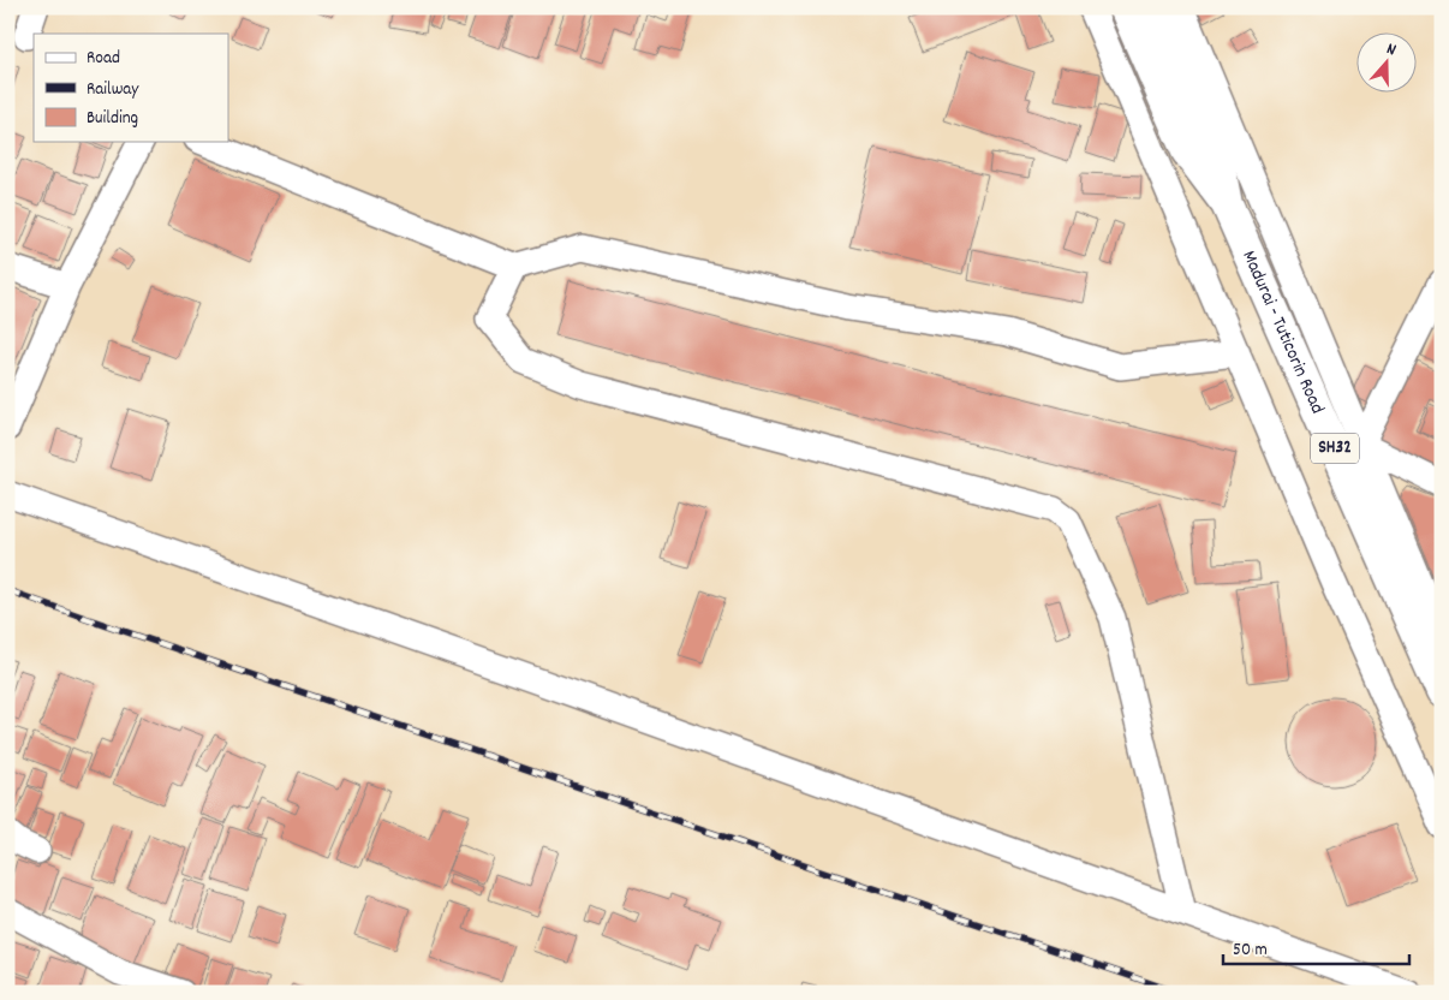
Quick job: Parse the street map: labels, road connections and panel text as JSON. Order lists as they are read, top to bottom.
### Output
{
  "streets": {
    "main road": ["Madurai - Tuticorin Road", "SH32"]
  },
  "legend": ["Road", "Railway", "Building"],
  "scale_bar": "50 m",
  "north": "top"
}
